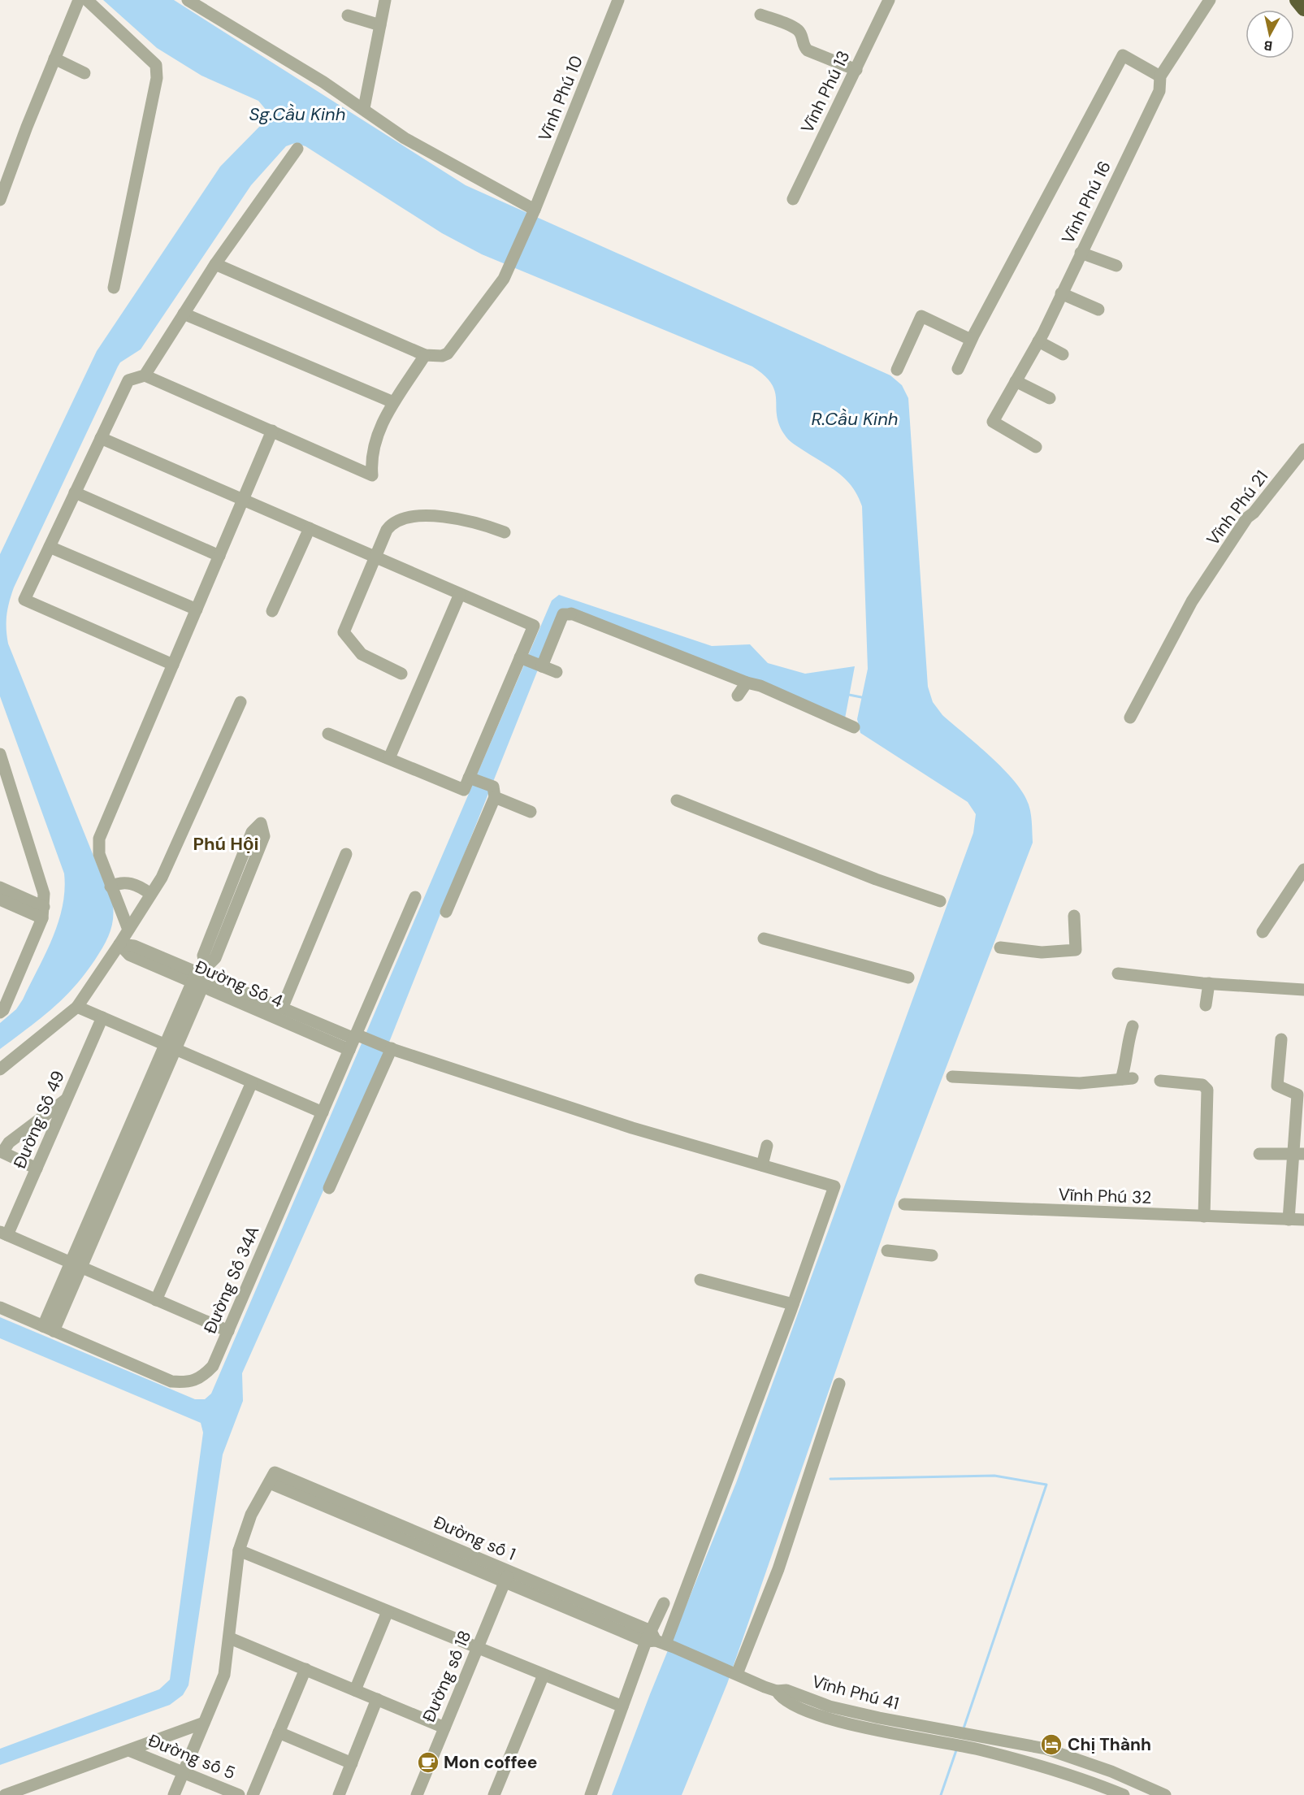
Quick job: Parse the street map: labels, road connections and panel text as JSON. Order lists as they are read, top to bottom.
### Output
{
  "streets": {
    "street": [
      "Vĩnh Phú 13",
      "Vĩnh Phú 10",
      "Vĩnh Phú 16",
      "Vĩnh Phú 21",
      "Đường Số 4",
      "Đường Số 49",
      "Vĩnh Phú 32",
      "Đường Số 34A",
      "Đường số 1",
      "Đường số 18",
      "Vĩnh Phú 41",
      "Đường số 5"
    ]
  },
  "crossings": [
    ["Đường Số 4", "Đường Số 34A"],
    ["Đường số 1", "Đường số 18"],
    ["Đường số 1", "Vĩnh Phú 41"]
  ],
  "districts": ["Phú Hội"],
  "water": ["Sg.Cầu Kinh", "R.Cầu Kinh"],
  "places": {
    "hotel": ["Chị Thành"],
    "cafe": ["Mon coffee"]
  },
  "north": "bottom"
}
